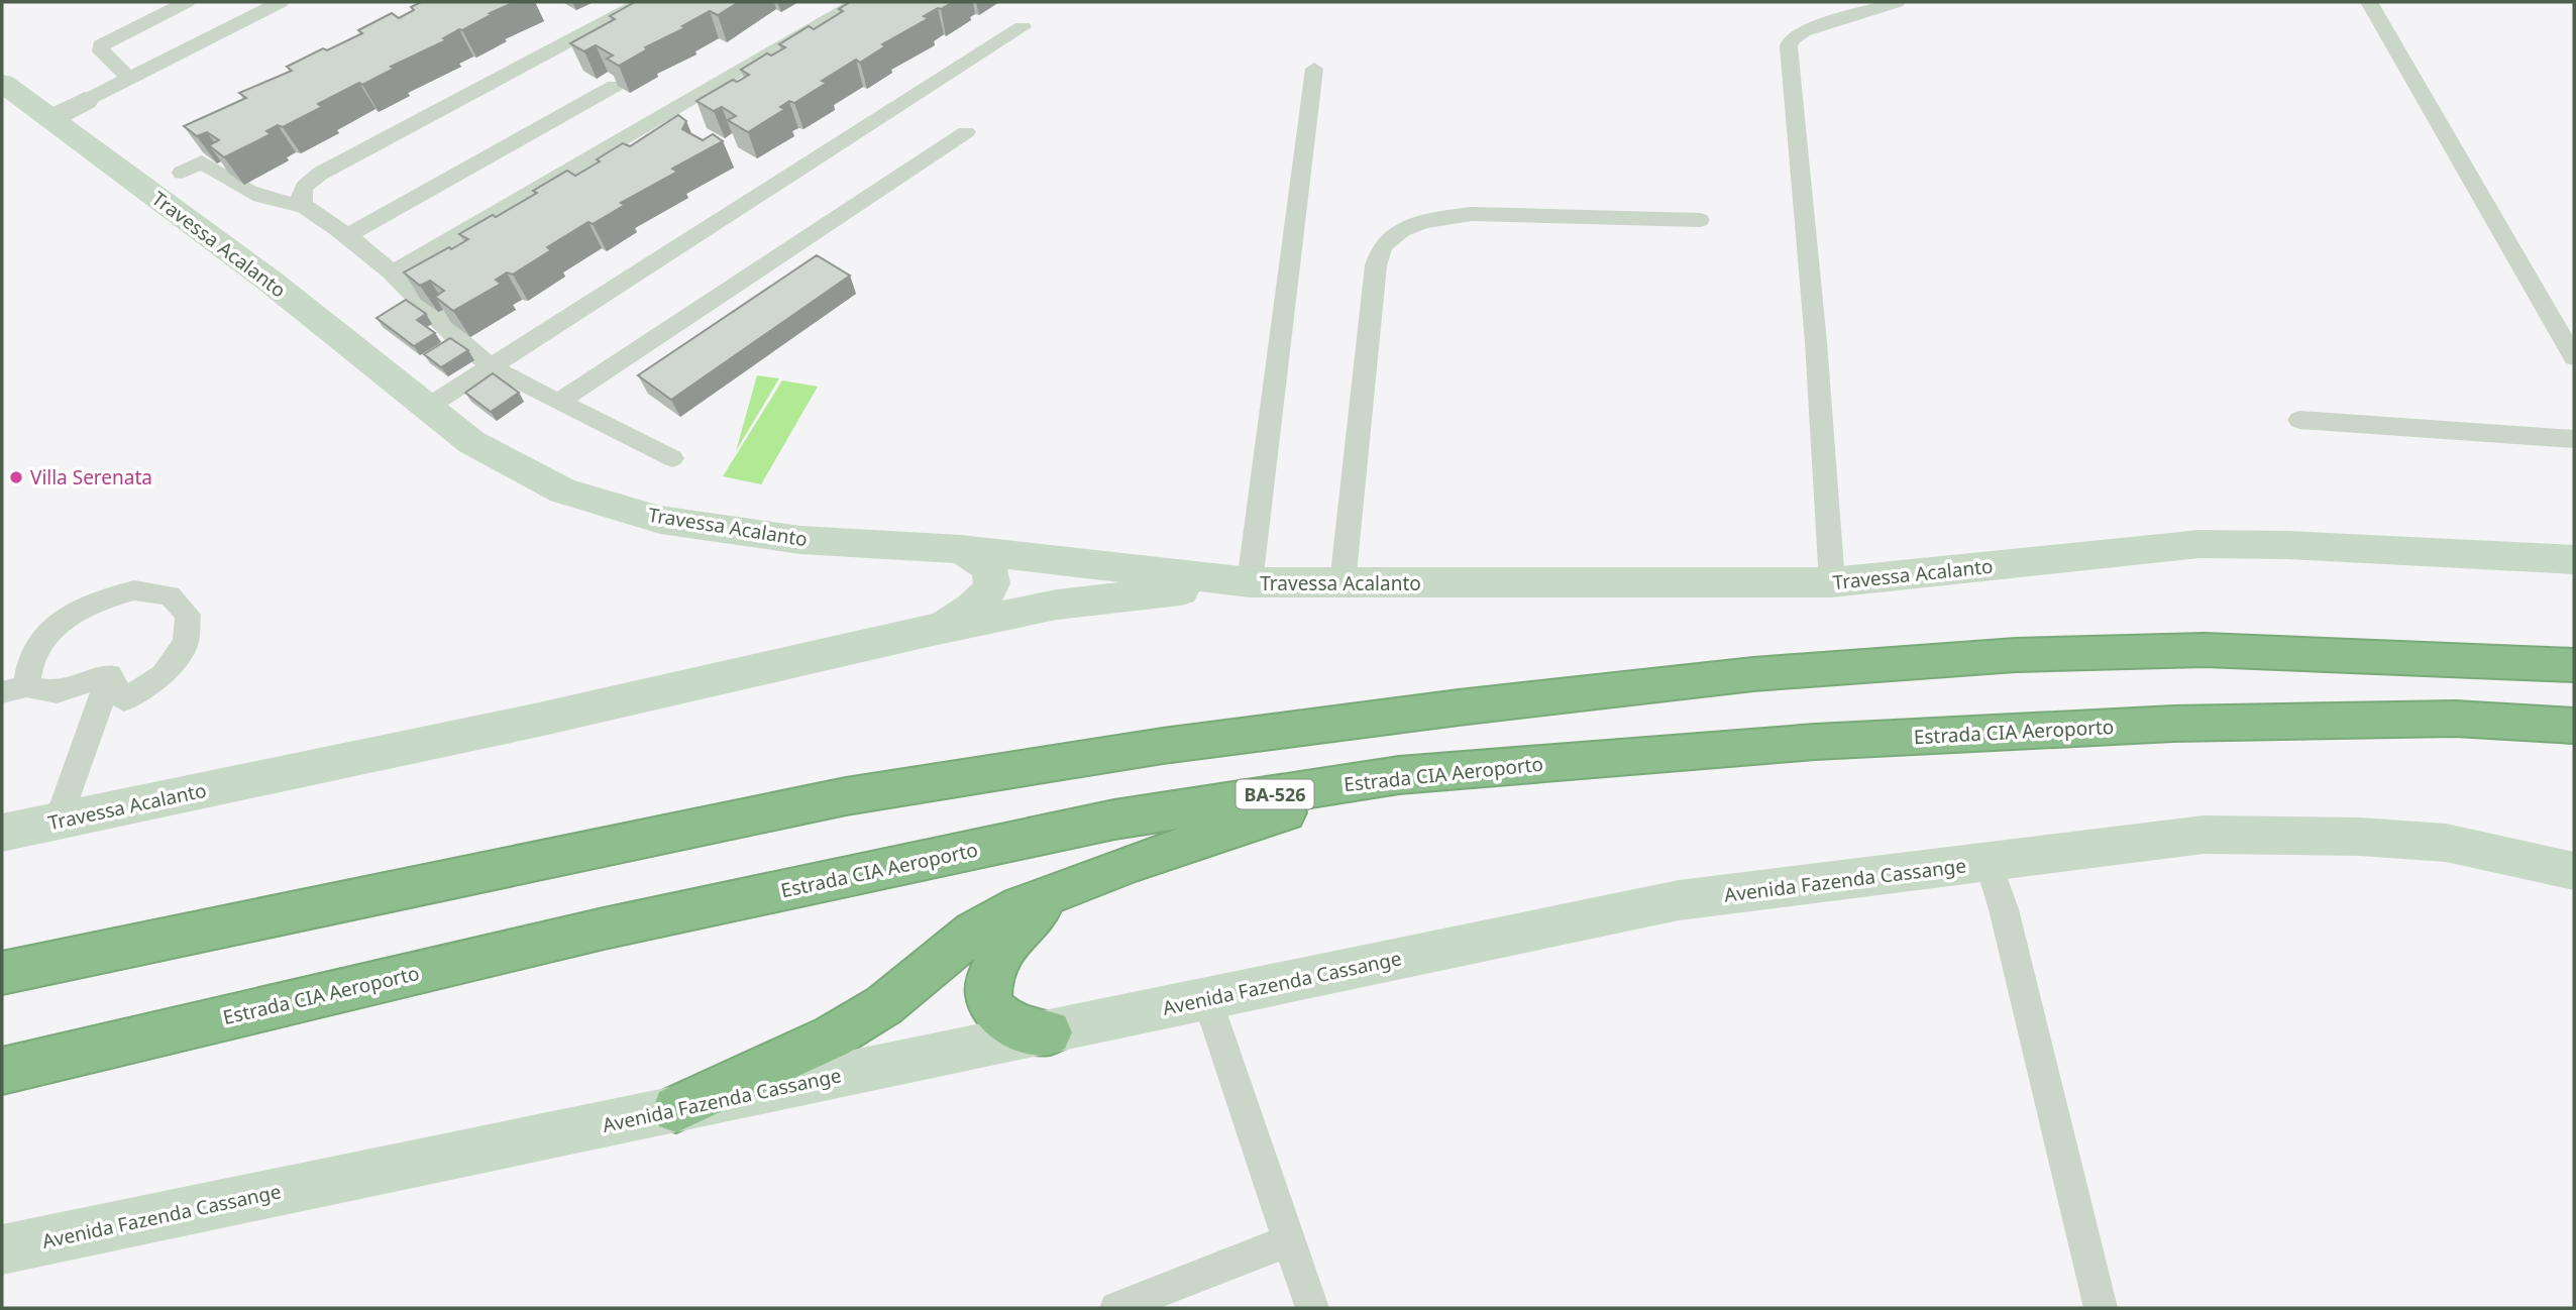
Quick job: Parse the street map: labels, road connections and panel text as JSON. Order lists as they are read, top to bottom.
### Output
{
  "streets": {
    "highway": ["Estrada CIA Aeroporto", "BA-526"],
    "street": ["Travessa Acalanto", "Avenida Fazenda Cassange"]
  },
  "places": ["Villa Serenata"]
}
